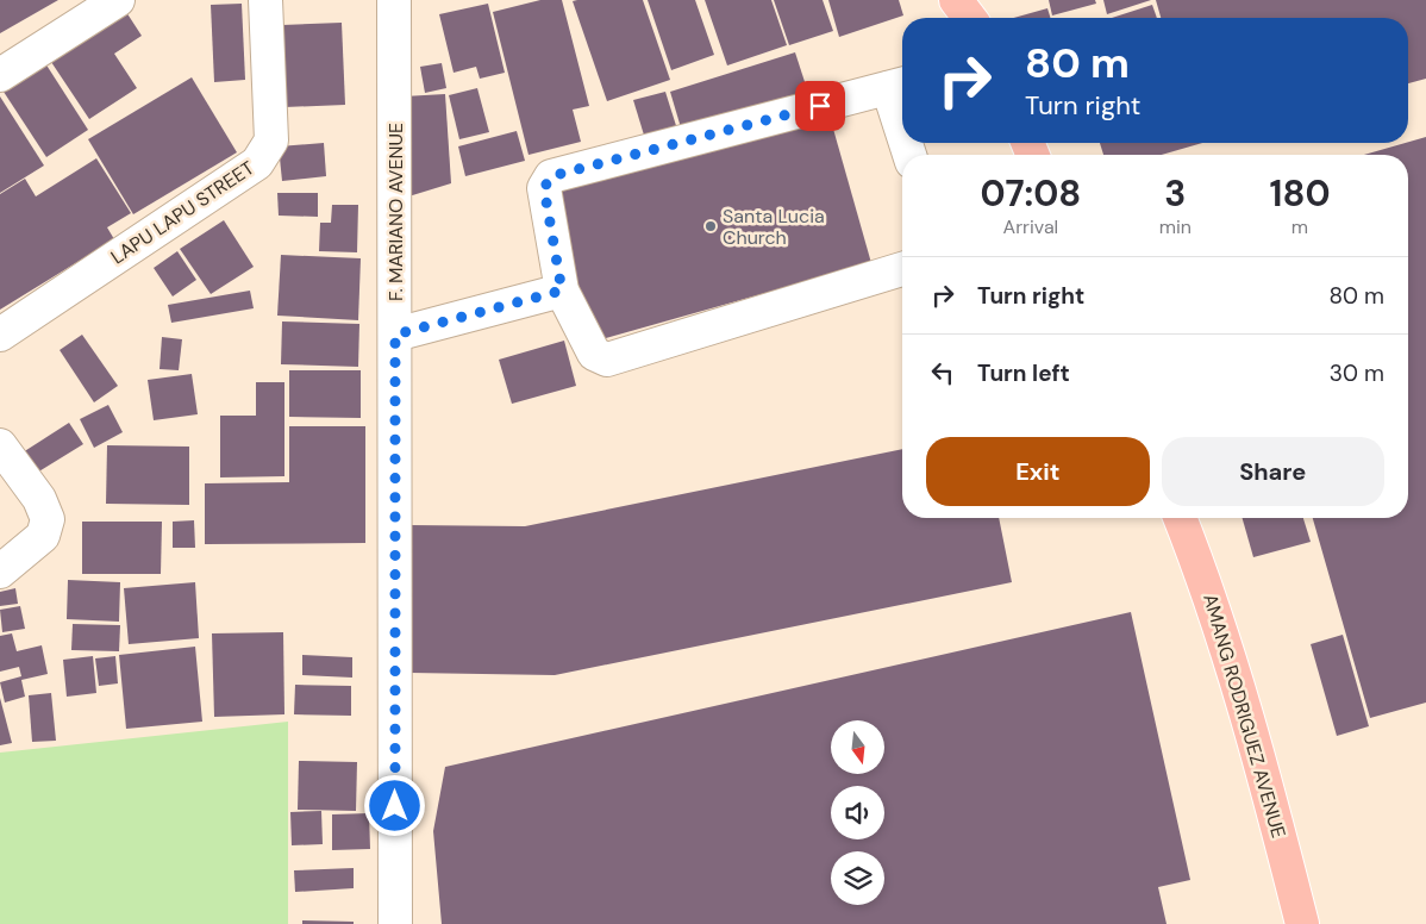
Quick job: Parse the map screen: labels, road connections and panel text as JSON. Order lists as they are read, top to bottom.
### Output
{
  "streets": {
    "main road": ["AMANG RODRIGUEZ AVENUE"],
    "street": ["LAPU LAPU STREET", "F. MARIANO AVENUE"]
  },
  "places": ["Santa Lucia Church"],
  "north": "bottom",
  "page": {
    "turn": ["80 m", "Turn right"],
    "eta": [
      "07:08",
      "Arrival",
      "3",
      "min",
      "180",
      "m"
    ],
    "list": [
      {
        "name": "Turn right",
        "value": "80 m"
      },
      {
        "name": "Turn left",
        "value": "30 m"
      }
    ],
    "buttons": ["Exit", "Share"]
  }
}
